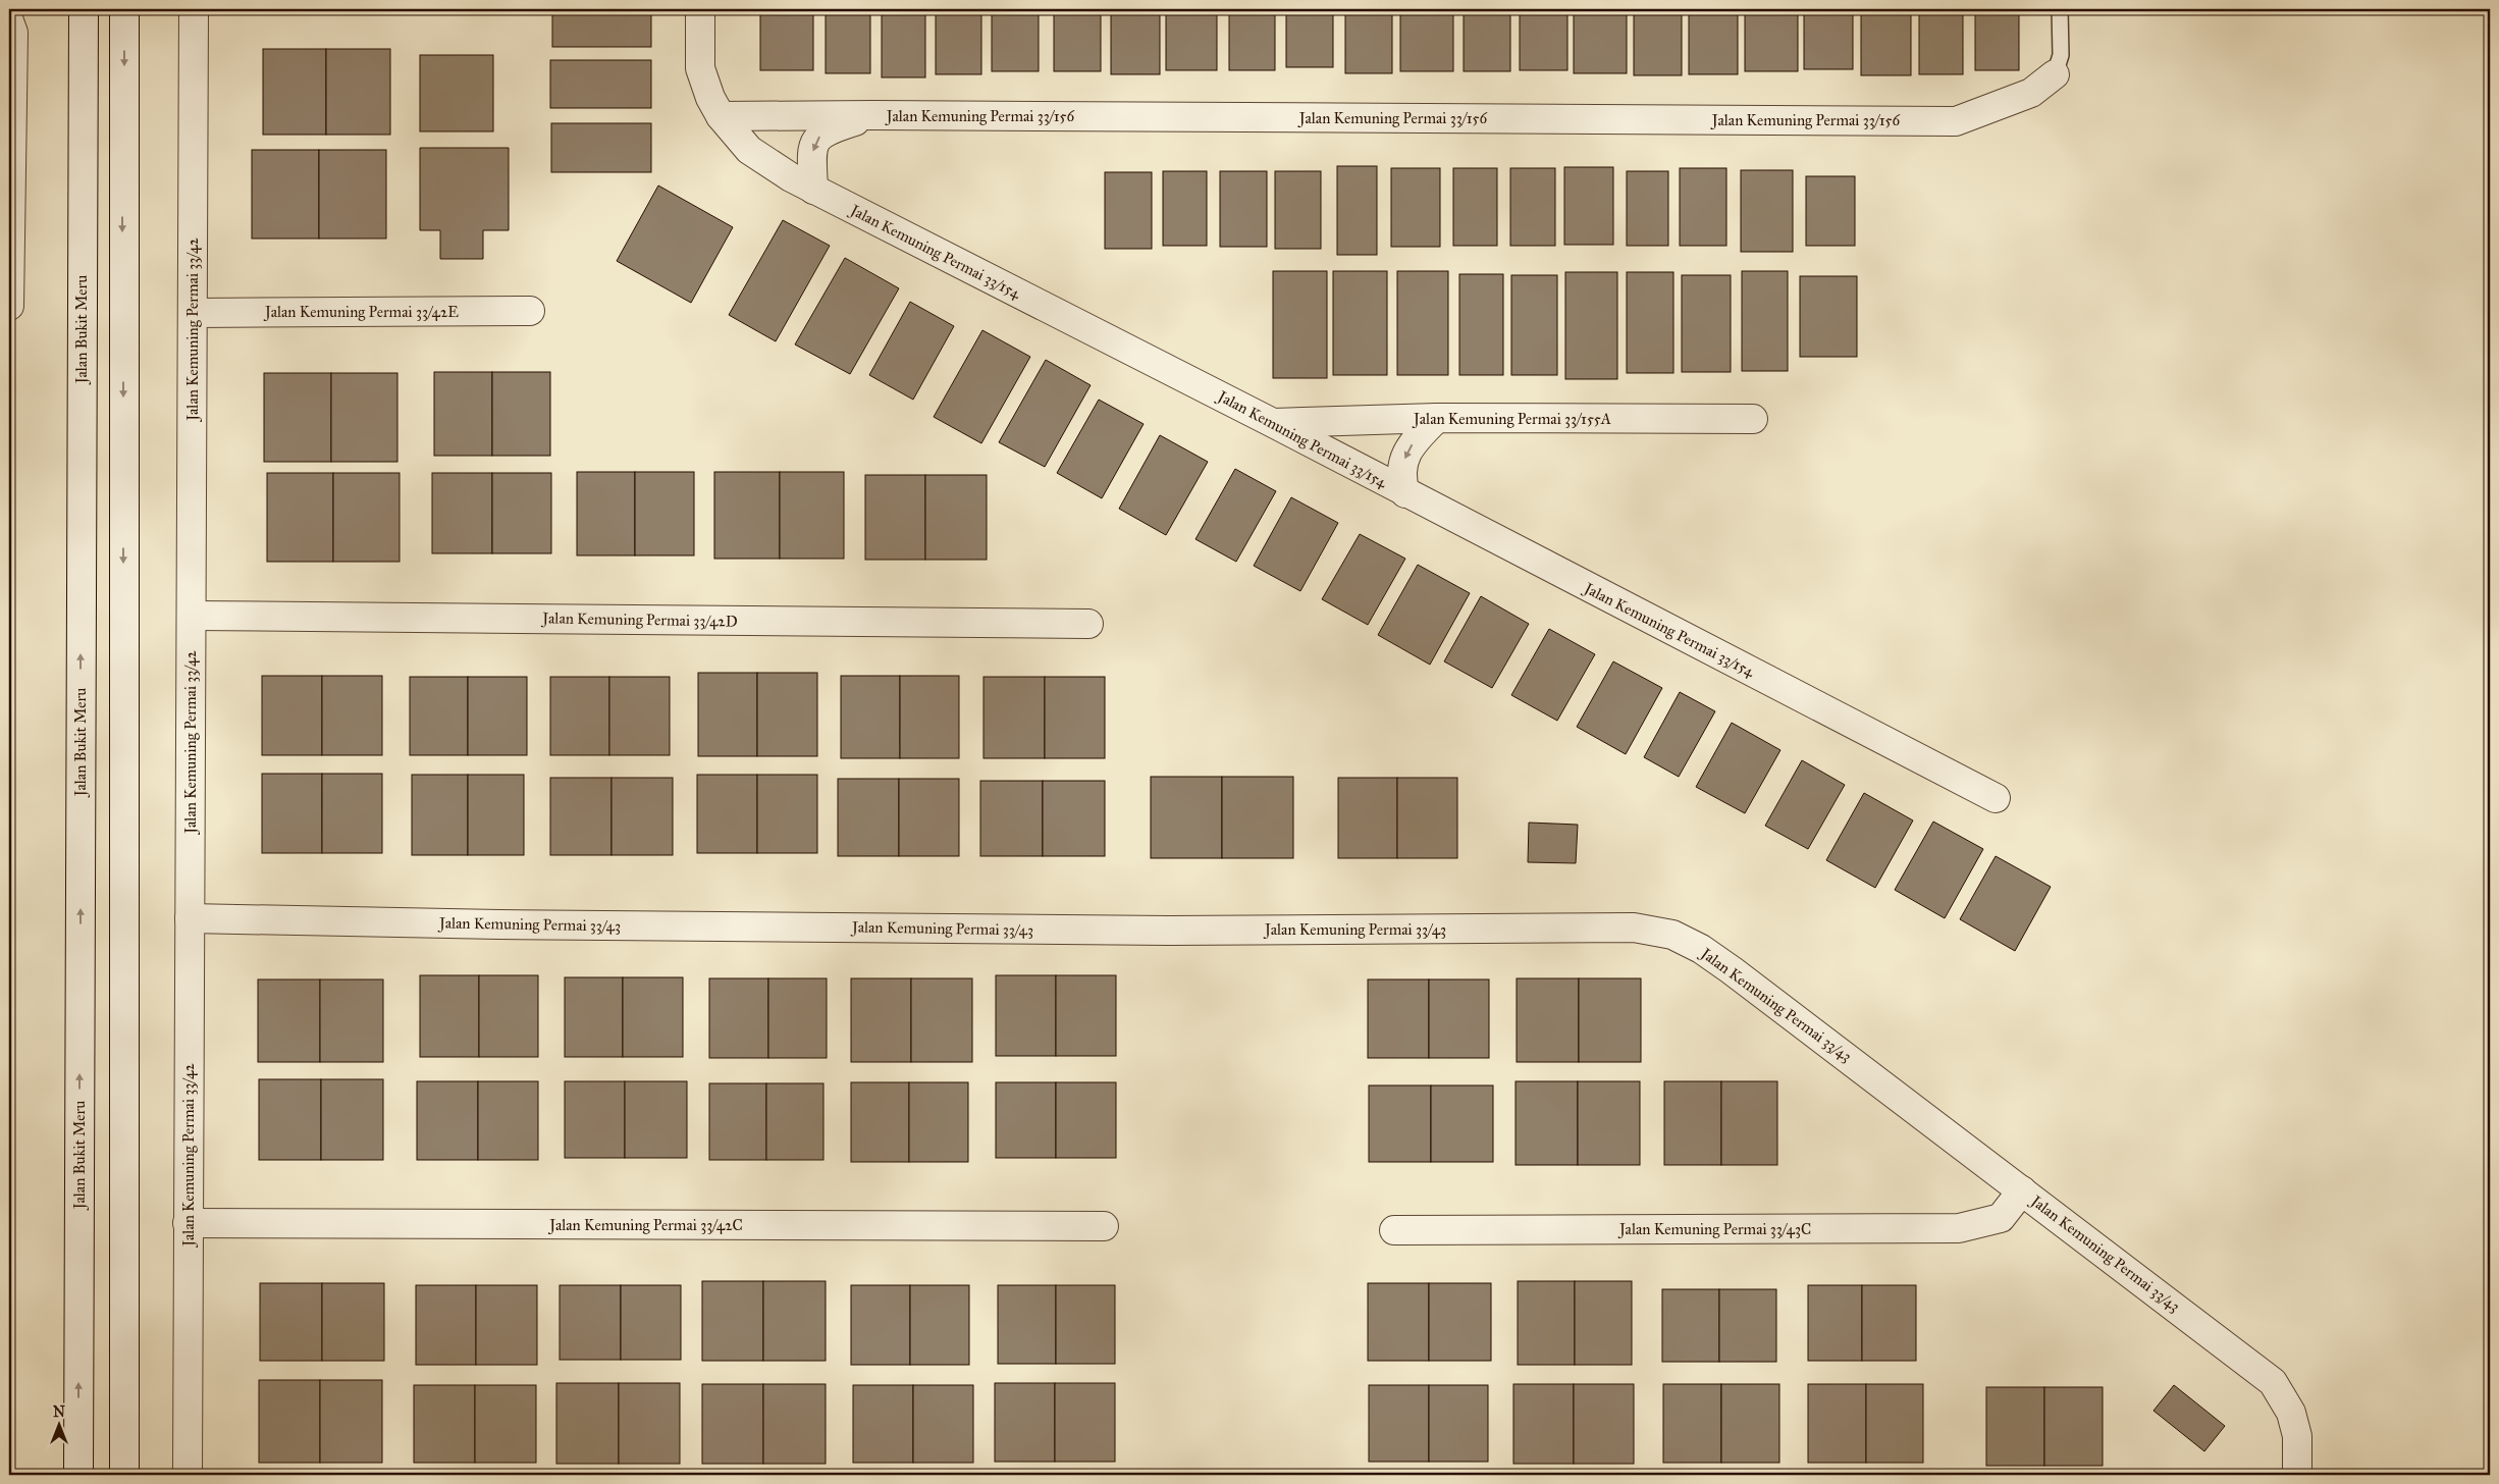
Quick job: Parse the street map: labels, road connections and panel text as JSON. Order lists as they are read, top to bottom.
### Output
{
  "streets": {
    "street": [
      "Jalan Kemuning Permai 33/156",
      "Jalan Kemuning Permai 33/154",
      "Jalan Kemuning Permai 33/42E",
      "Jalan Bukit Meru",
      "Jalan Kemuning Permai 33/42",
      "Jalan Kemuning Permai 33/155A",
      "Jalan Kemuning Permai 33/42D",
      "Jalan Kemuning Permai 33/43",
      "Jalan Kemuning Permai 33/42C",
      "Jalan Kemuning Permai 33/43C"
    ]
  },
  "crossings": [
    ["Jalan Kemuning Permai 33/156", "Jalan Kemuning Permai 33/154"],
    ["Jalan Kemuning Permai 33/154", "Jalan Kemuning Permai 33/155A"],
    ["Jalan Kemuning Permai 33/42E", "Jalan Kemuning Permai 33/42"],
    ["Jalan Kemuning Permai 33/42", "Jalan Kemuning Permai 33/42D"],
    ["Jalan Kemuning Permai 33/42", "Jalan Kemuning Permai 33/43"],
    ["Jalan Kemuning Permai 33/42", "Jalan Kemuning Permai 33/42C"],
    ["Jalan Kemuning Permai 33/43", "Jalan Kemuning Permai 33/43C"]
  ],
  "north": "top"
}
